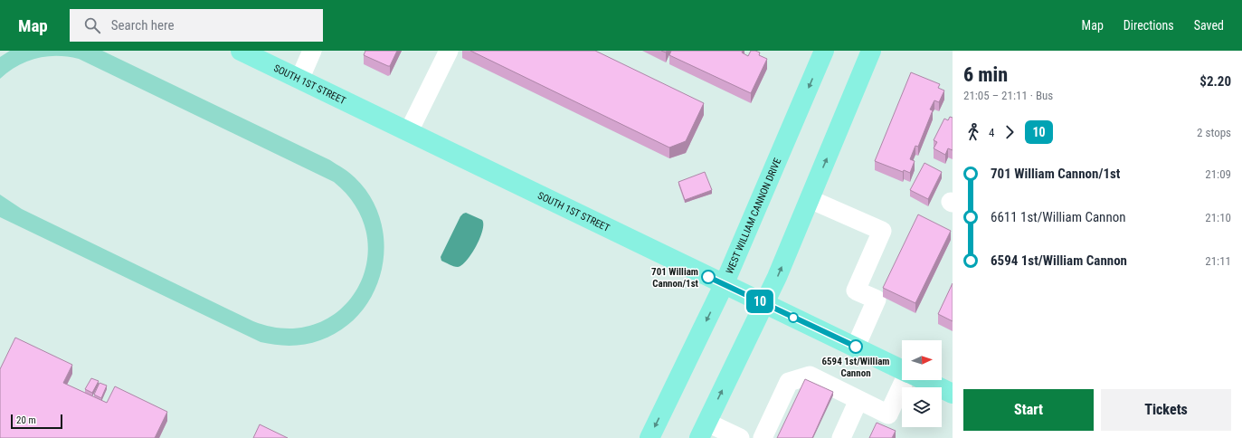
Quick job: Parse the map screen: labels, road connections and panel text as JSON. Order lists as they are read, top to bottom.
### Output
{
  "streets": {
    "main road": ["SOUTH 1ST STREET", "WEST WILLIAM CANNON DRIVE"]
  },
  "crossings": [
    ["SOUTH 1ST STREET", "WEST WILLIAM CANNON DRIVE"]
  ],
  "places": ["701 William Cannon/1st", "6594 1st/William Cannon"],
  "lines": ["bus line 10"],
  "scale_bar": "20 m",
  "north": "right",
  "page": {
    "header": "Map",
    "search": "Search here",
    "nav": ["Map", "Directions", "Saved"],
    "on_map": "10",
    "heading": ["6 min", "21:05 – 21:11 · Bus", "$2.20"],
    "legs": ["4", "10", "2 stops"],
    "list": [
      {
        "name": "701 William Cannon/1st",
        "value": "21:09"
      },
      {
        "name": "6611 1st/William Cannon",
        "value": "21:10"
      },
      {
        "name": "6594 1st/William Cannon",
        "value": "21:11"
      }
    ],
    "buttons": ["Start", "Tickets"],
    "scale": "20 m"
  }
}
